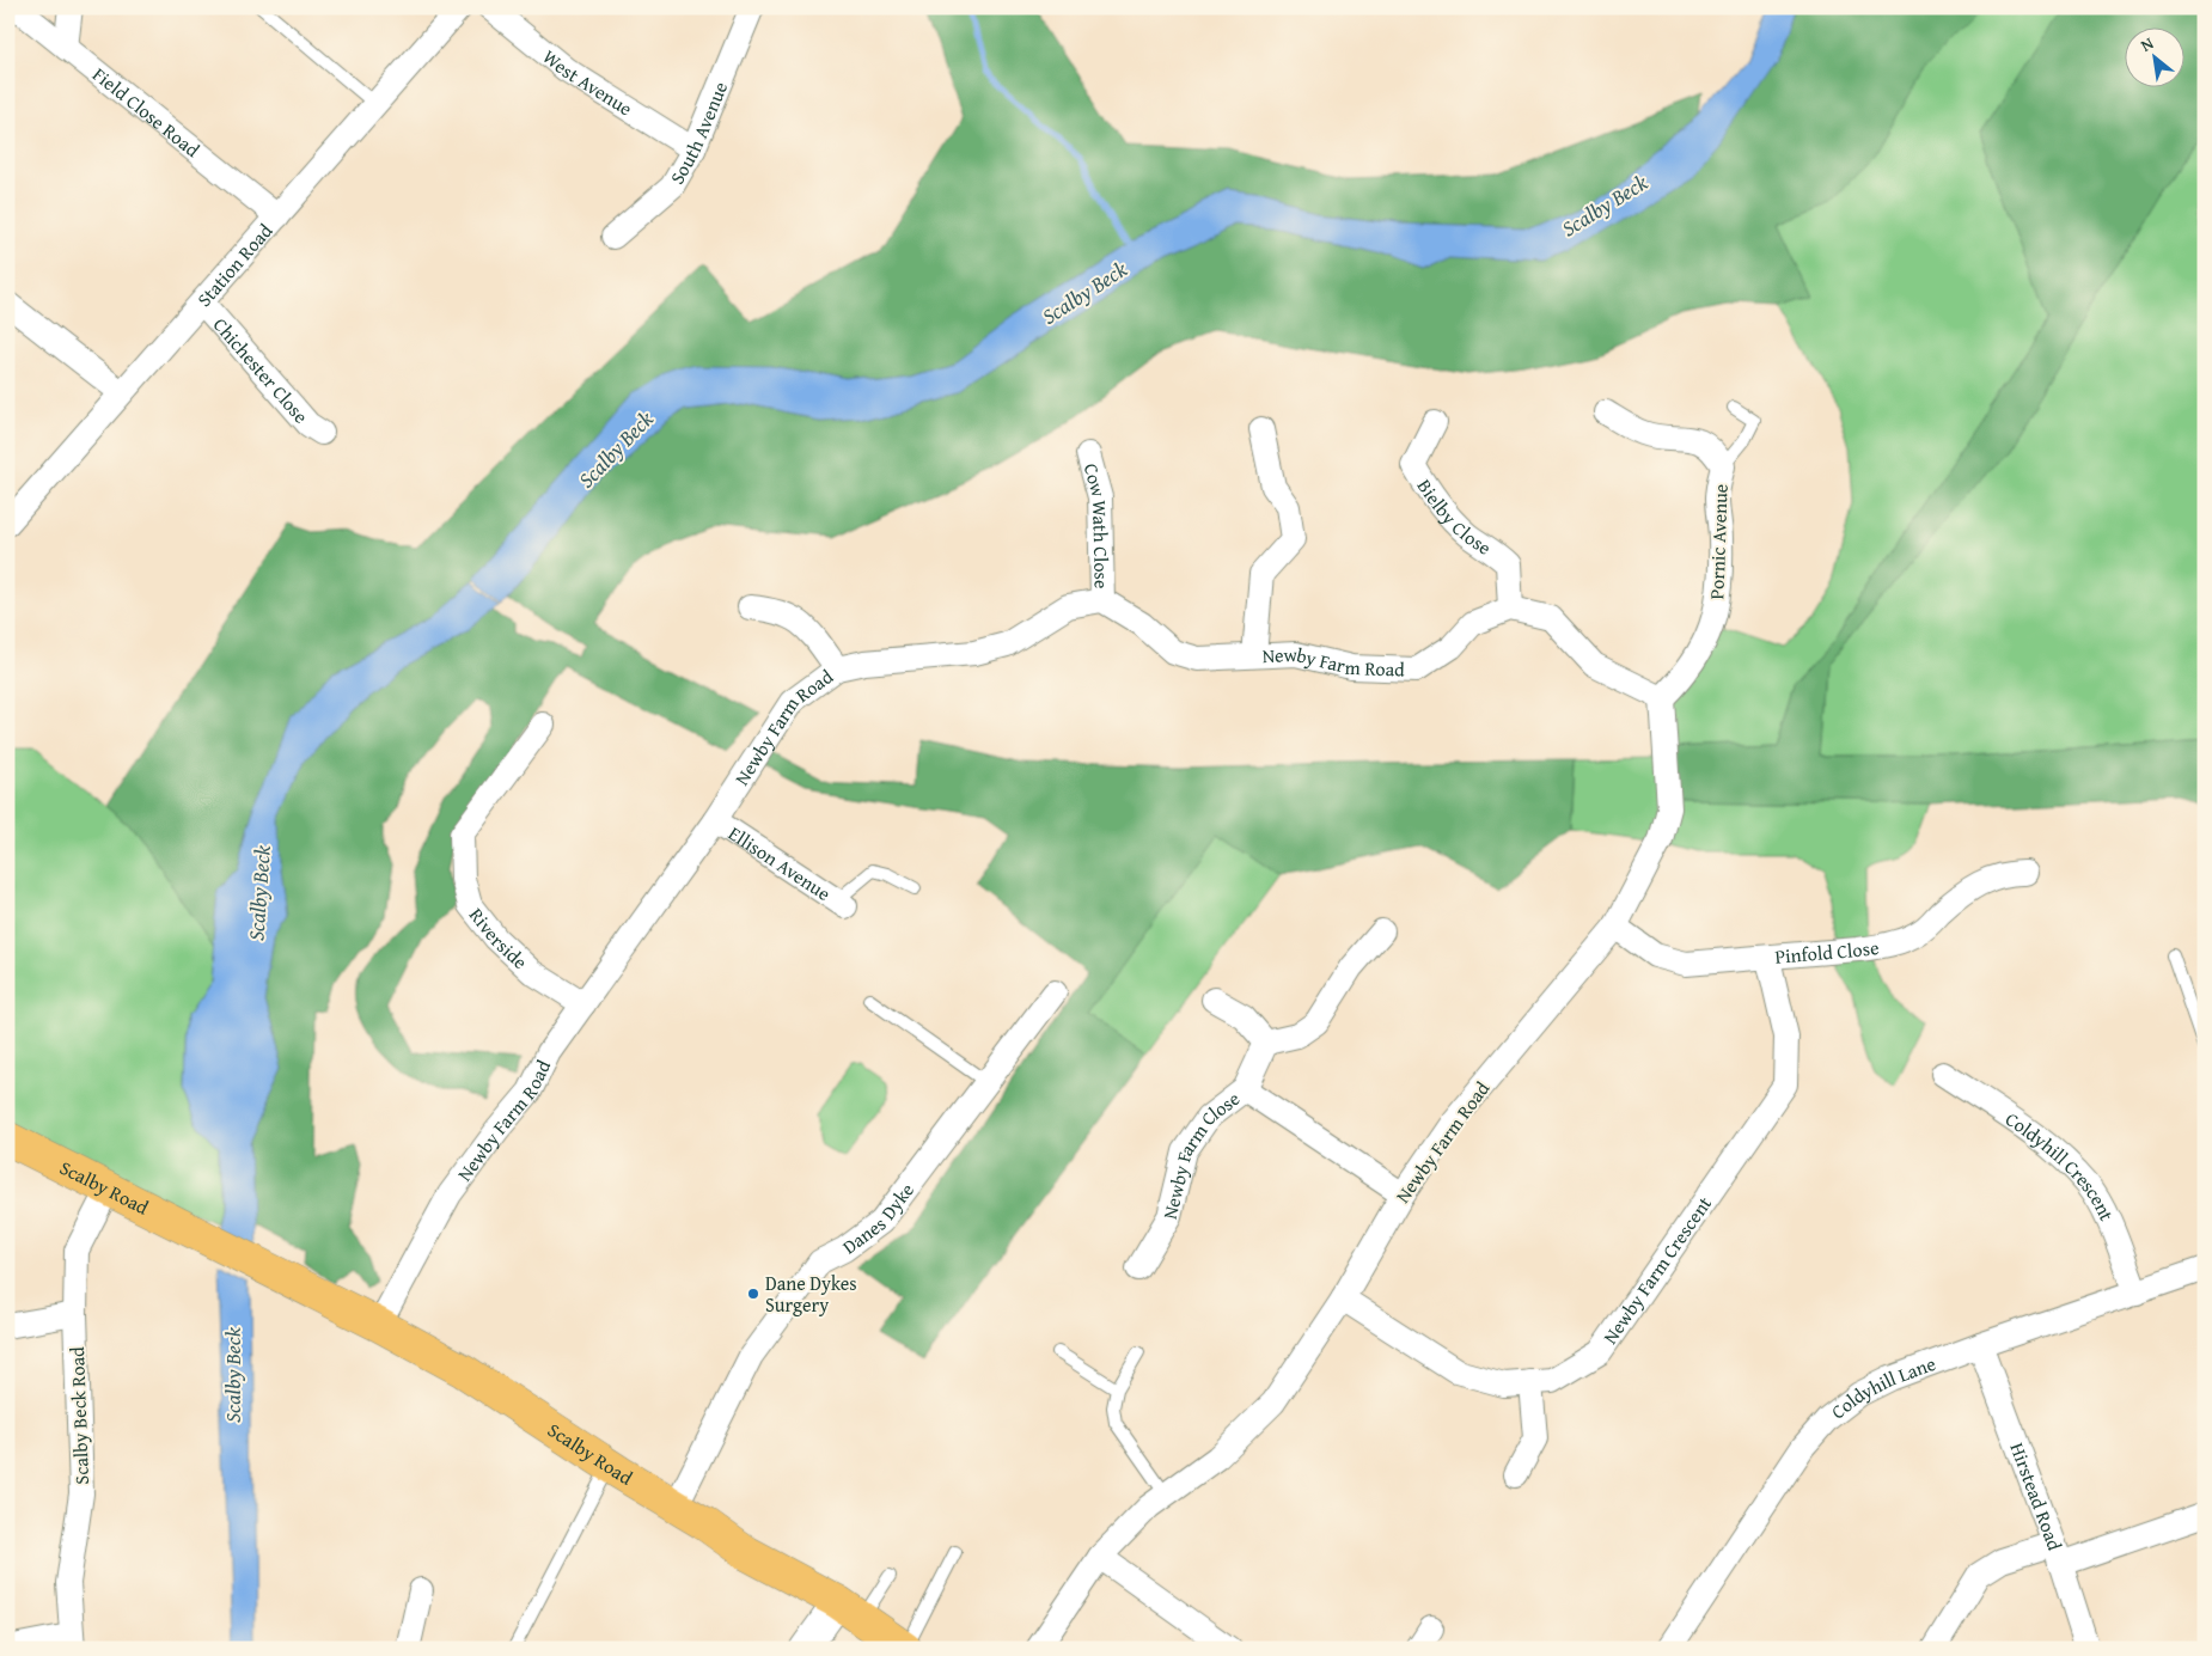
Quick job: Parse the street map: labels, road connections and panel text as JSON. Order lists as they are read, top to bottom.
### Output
{
  "streets": {
    "highway": ["Scalby Road"],
    "street": [
      "West Avenue",
      "Field Close Road",
      "South Avenue",
      "Station Road",
      "Chichester Close",
      "Bielby Close",
      "Cow Wath Close",
      "Pornic Avenue",
      "Newby Farm Road",
      "Ellison Avenue",
      "Riverside",
      "Pinfold Close",
      "Newby Farm Close",
      "Coldyhill Crescent",
      "Danes Dyke",
      "Newby Farm Crescent",
      "Coldyhill Lane",
      "Scalby Beck Road",
      "Hirstead Road"
    ]
  },
  "crossings": [
    ["West Avenue", "South Avenue"],
    ["Field Close Road", "Station Road"],
    ["Station Road", "Chichester Close"],
    ["Bielby Close", "Newby Farm Road"],
    ["Cow Wath Close", "Newby Farm Road"],
    ["Pornic Avenue", "Newby Farm Road"],
    ["Newby Farm Road", "Ellison Avenue"],
    ["Newby Farm Road", "Riverside"],
    ["Newby Farm Road", "Pinfold Close"],
    ["Newby Farm Road", "Newby Farm Close"],
    ["Newby Farm Road", "Scalby Road"],
    ["Newby Farm Road", "Newby Farm Crescent"],
    ["Pinfold Close", "Newby Farm Crescent"],
    ["Coldyhill Crescent", "Coldyhill Lane"],
    ["Scalby Road", "Danes Dyke"],
    ["Scalby Road", "Scalby Beck Road"],
    ["Coldyhill Lane", "Hirstead Road"]
  ],
  "water": ["Scalby Beck"],
  "places": ["Dane Dykes Surgery"],
  "north": "top left"
}
